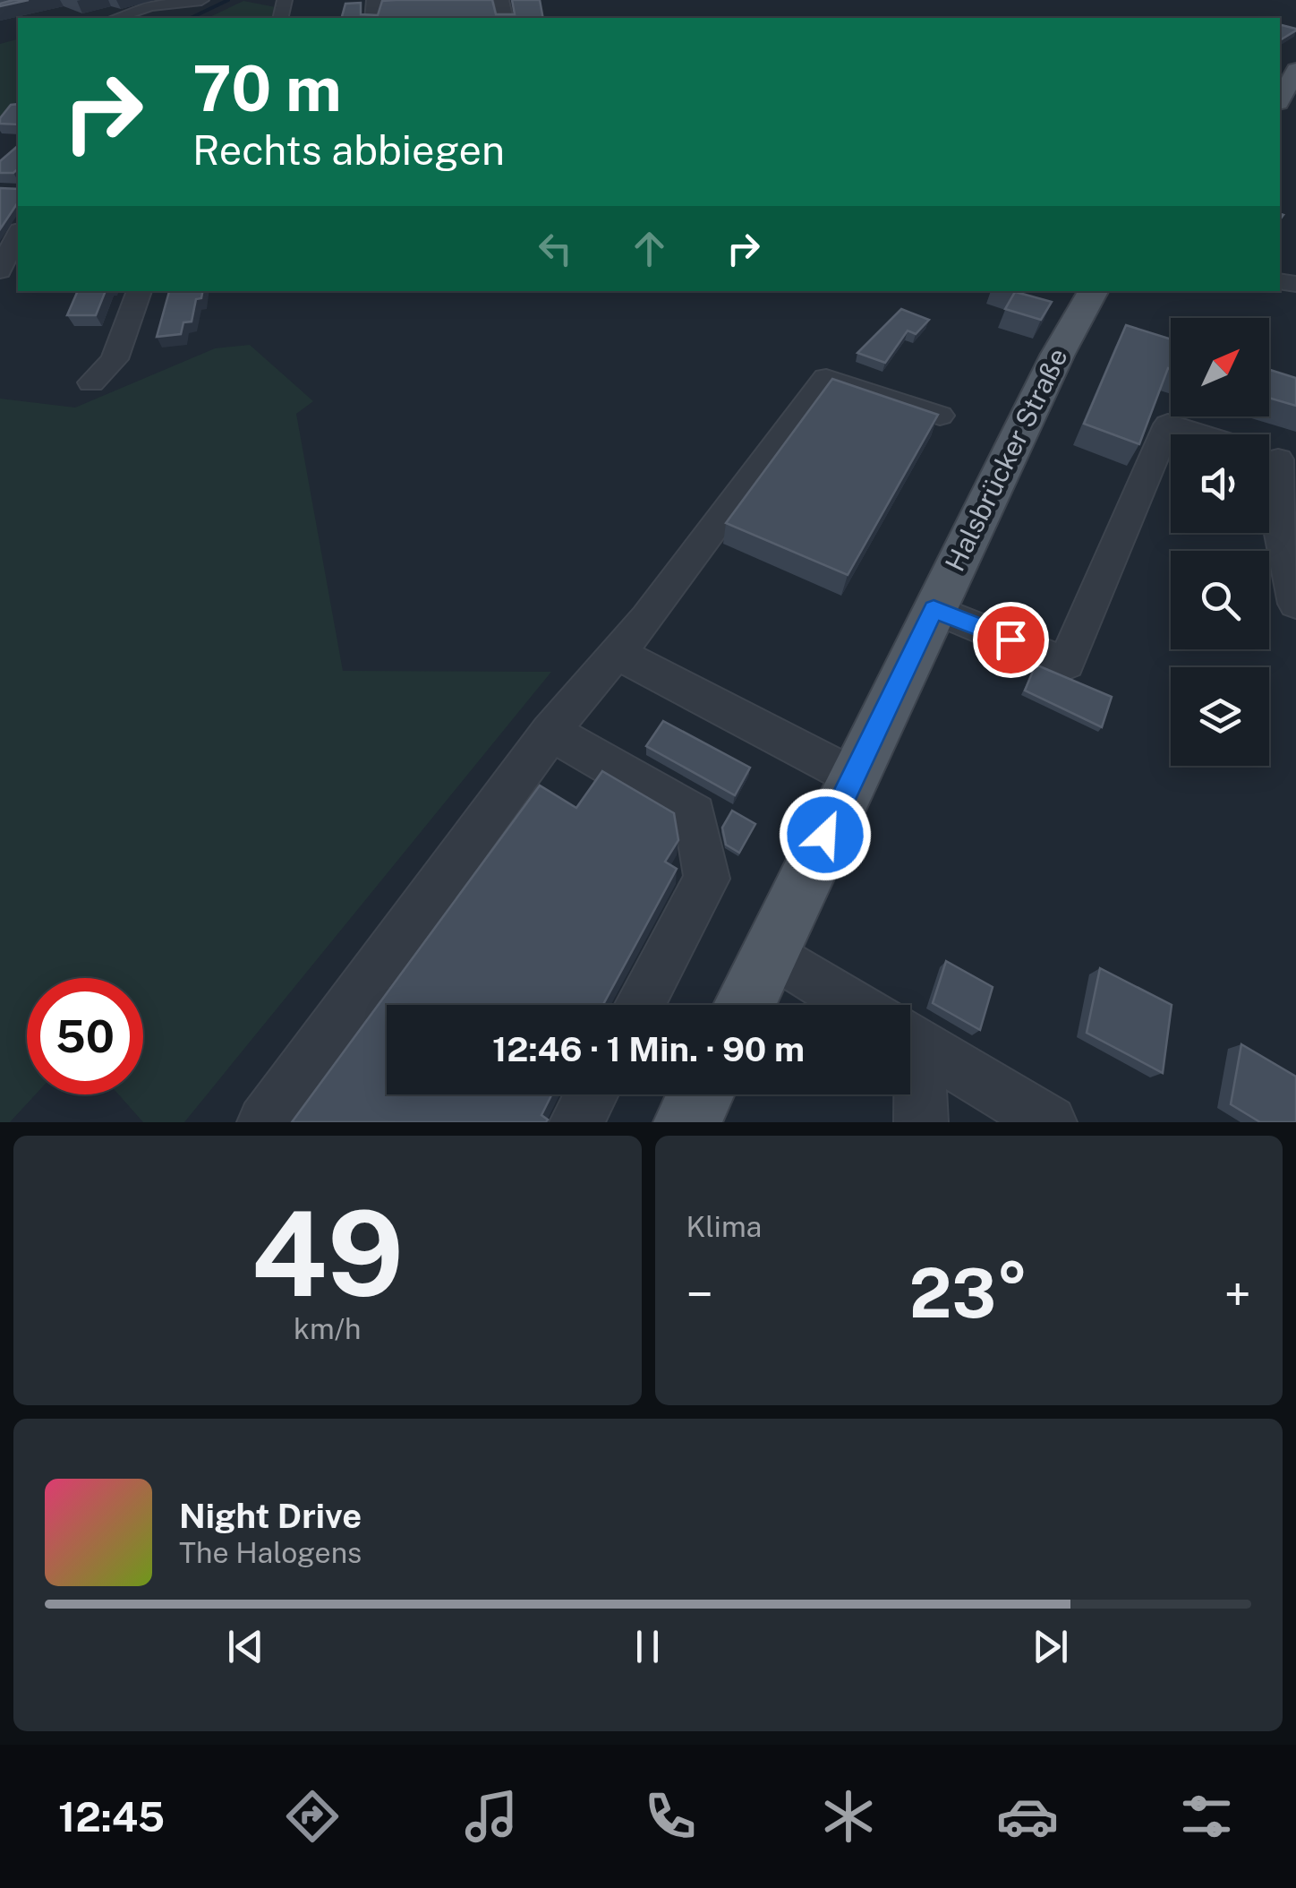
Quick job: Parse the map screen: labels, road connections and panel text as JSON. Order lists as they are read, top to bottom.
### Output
{
  "streets": {
    "main road": ["Halsbrücker Straße"]
  },
  "north": "top right",
  "page": {
    "turn": ["70 m", "Rechts abbiegen"],
    "limit": "50",
    "trip": "12:46 · 1 Min. · 90 m",
    "tile": [
      ["49", "km/h"],
      "Klima"
    ],
    "heat": ["−", "23°", "+"],
    "song": ["Night Drive", "The Halogens"],
    "tabs": "12:45"
  }
}
